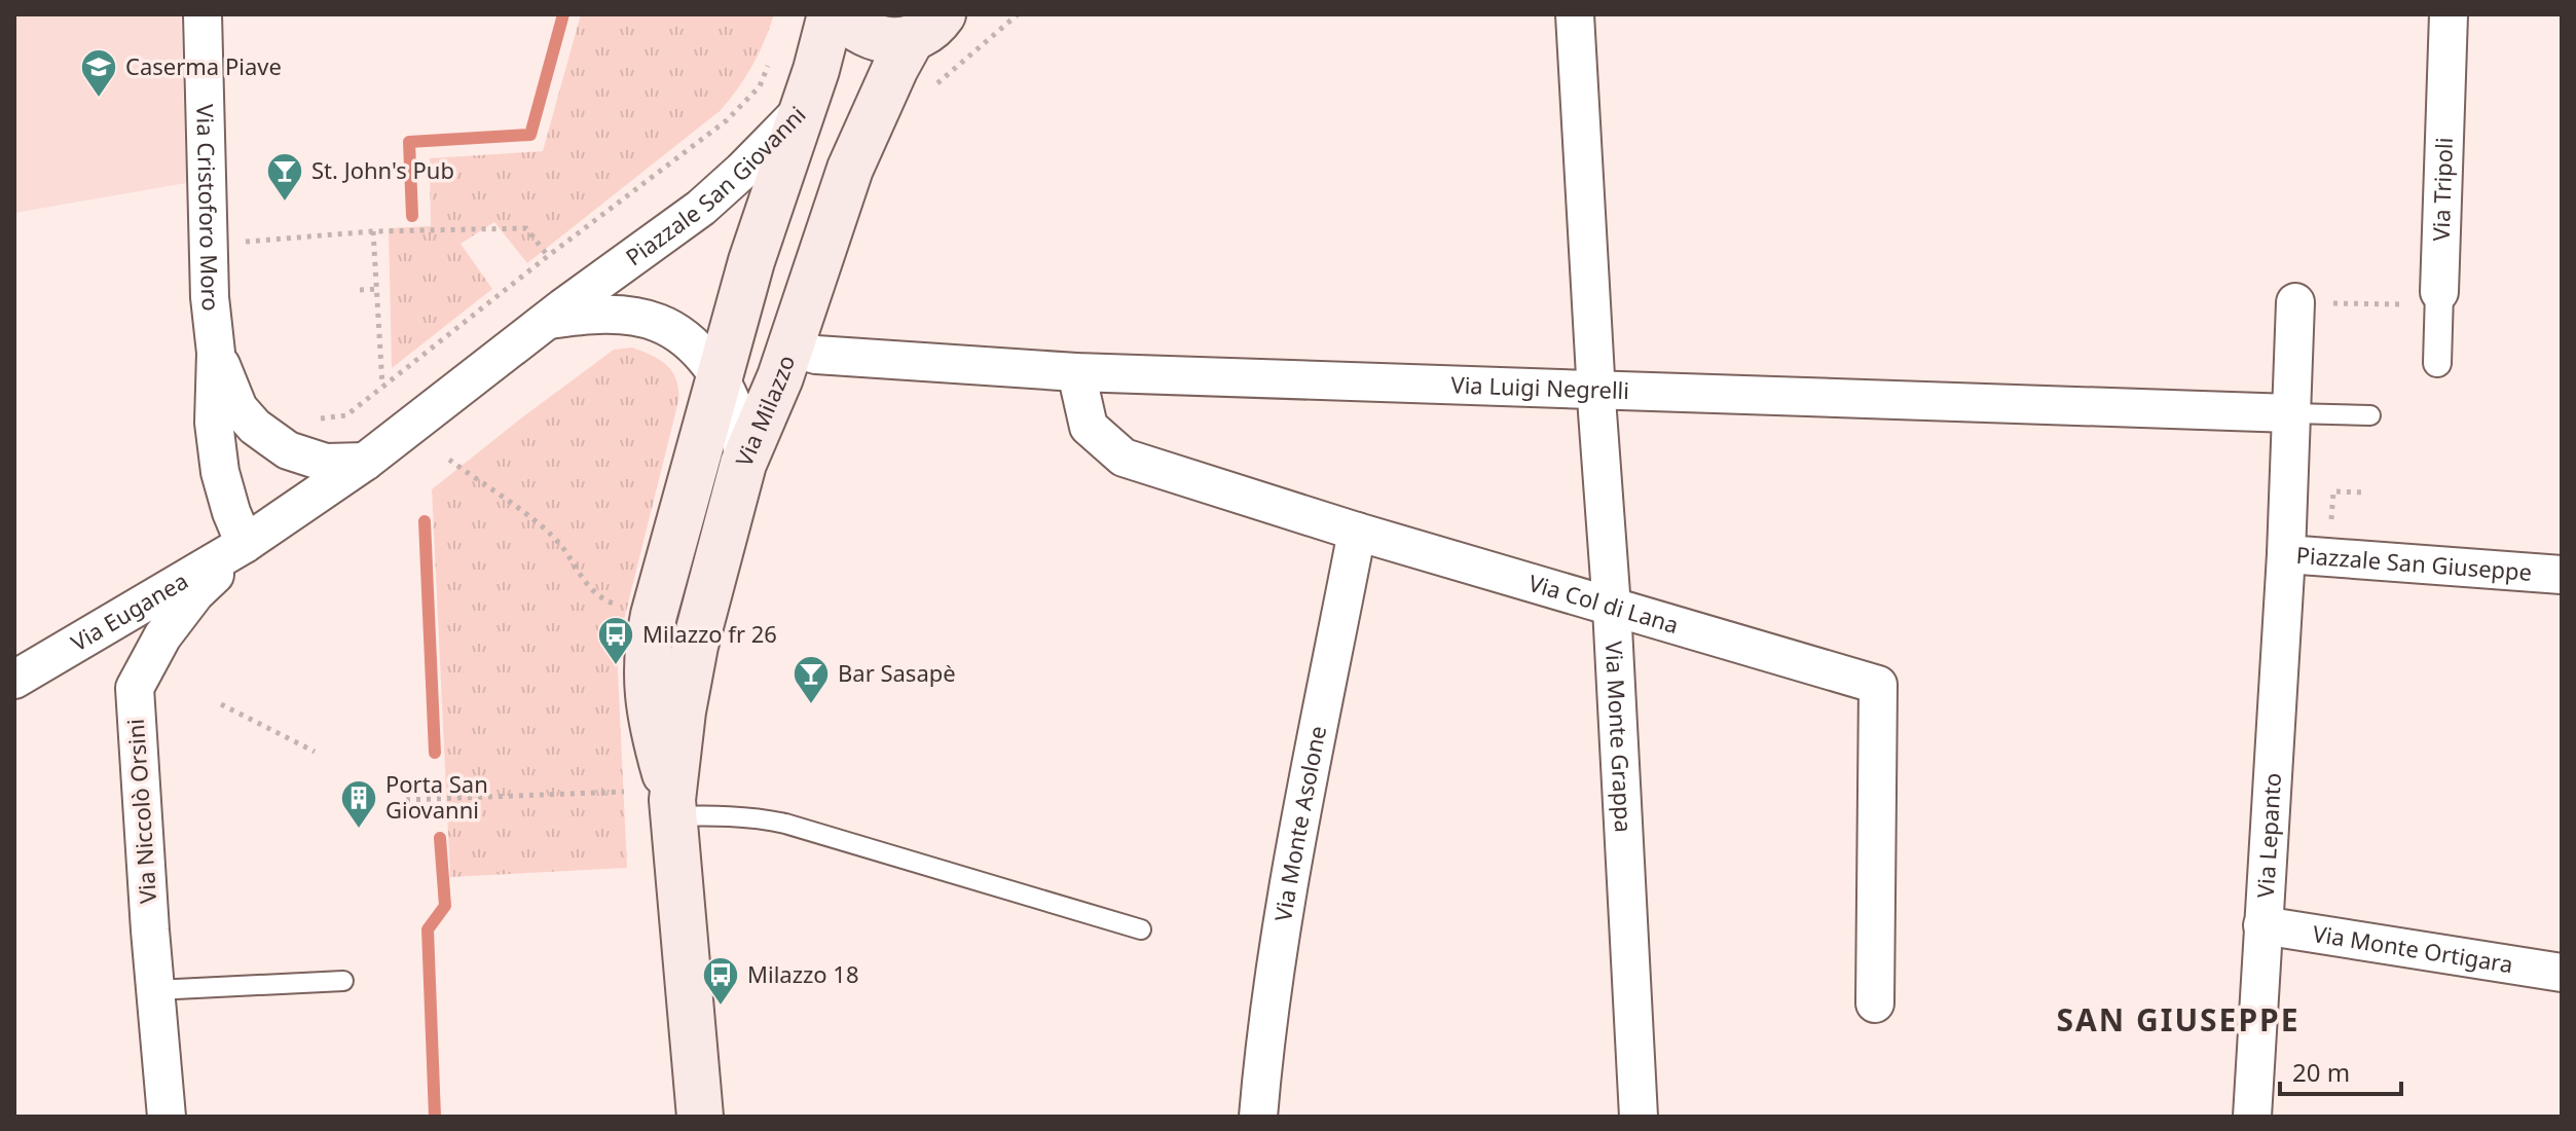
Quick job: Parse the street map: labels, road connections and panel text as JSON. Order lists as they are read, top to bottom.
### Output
{
  "streets": {
    "main road": ["Piazzale San Giovanni", "Via Milazzo"],
    "street": [
      "Via Tripoli",
      "Via Cristoforo Moro",
      "Via Luigi Negrelli",
      "Piazzale San Giuseppe",
      "Via Col di Lana",
      "Via Euganea",
      "Via Monte Grappa",
      "Via Niccolò Orsini",
      "Via Monte Asolone",
      "Via Lepanto",
      "Via Monte Ortigara"
    ]
  },
  "crossings": [
    ["Piazzale San Giovanni", "Via Cristoforo Moro"],
    ["Piazzale San Giovanni", "Via Milazzo"],
    ["Piazzale San Giovanni", "Via Euganea"],
    ["Piazzale San Giovanni", "Via Niccolò Orsini"],
    ["Via Cristoforo Moro", "Via Euganea"],
    ["Via Cristoforo Moro", "Via Niccolò Orsini"],
    ["Via Luigi Negrelli", "Via Milazzo"],
    ["Via Luigi Negrelli", "Piazzale San Giuseppe"],
    ["Via Luigi Negrelli", "Via Col di Lana"],
    ["Via Luigi Negrelli", "Via Monte Grappa"],
    ["Piazzale San Giuseppe", "Via Lepanto"],
    ["Via Col di Lana", "Via Monte Grappa"],
    ["Via Col di Lana", "Via Monte Asolone"],
    ["Via Euganea", "Via Niccolò Orsini"],
    ["Via Lepanto", "Via Monte Ortigara"]
  ],
  "districts": ["SAN GIUSEPPE"],
  "places": {
    "school or university": ["Caserma Piave"],
    "bar": ["St. John's Pub", "Bar Sasapè"],
    "bus stop": ["Milazzo fr 26", "Milazzo 18"],
    "building": ["Porta San Giovanni"]
  },
  "scale_bar": "20 m"
}
